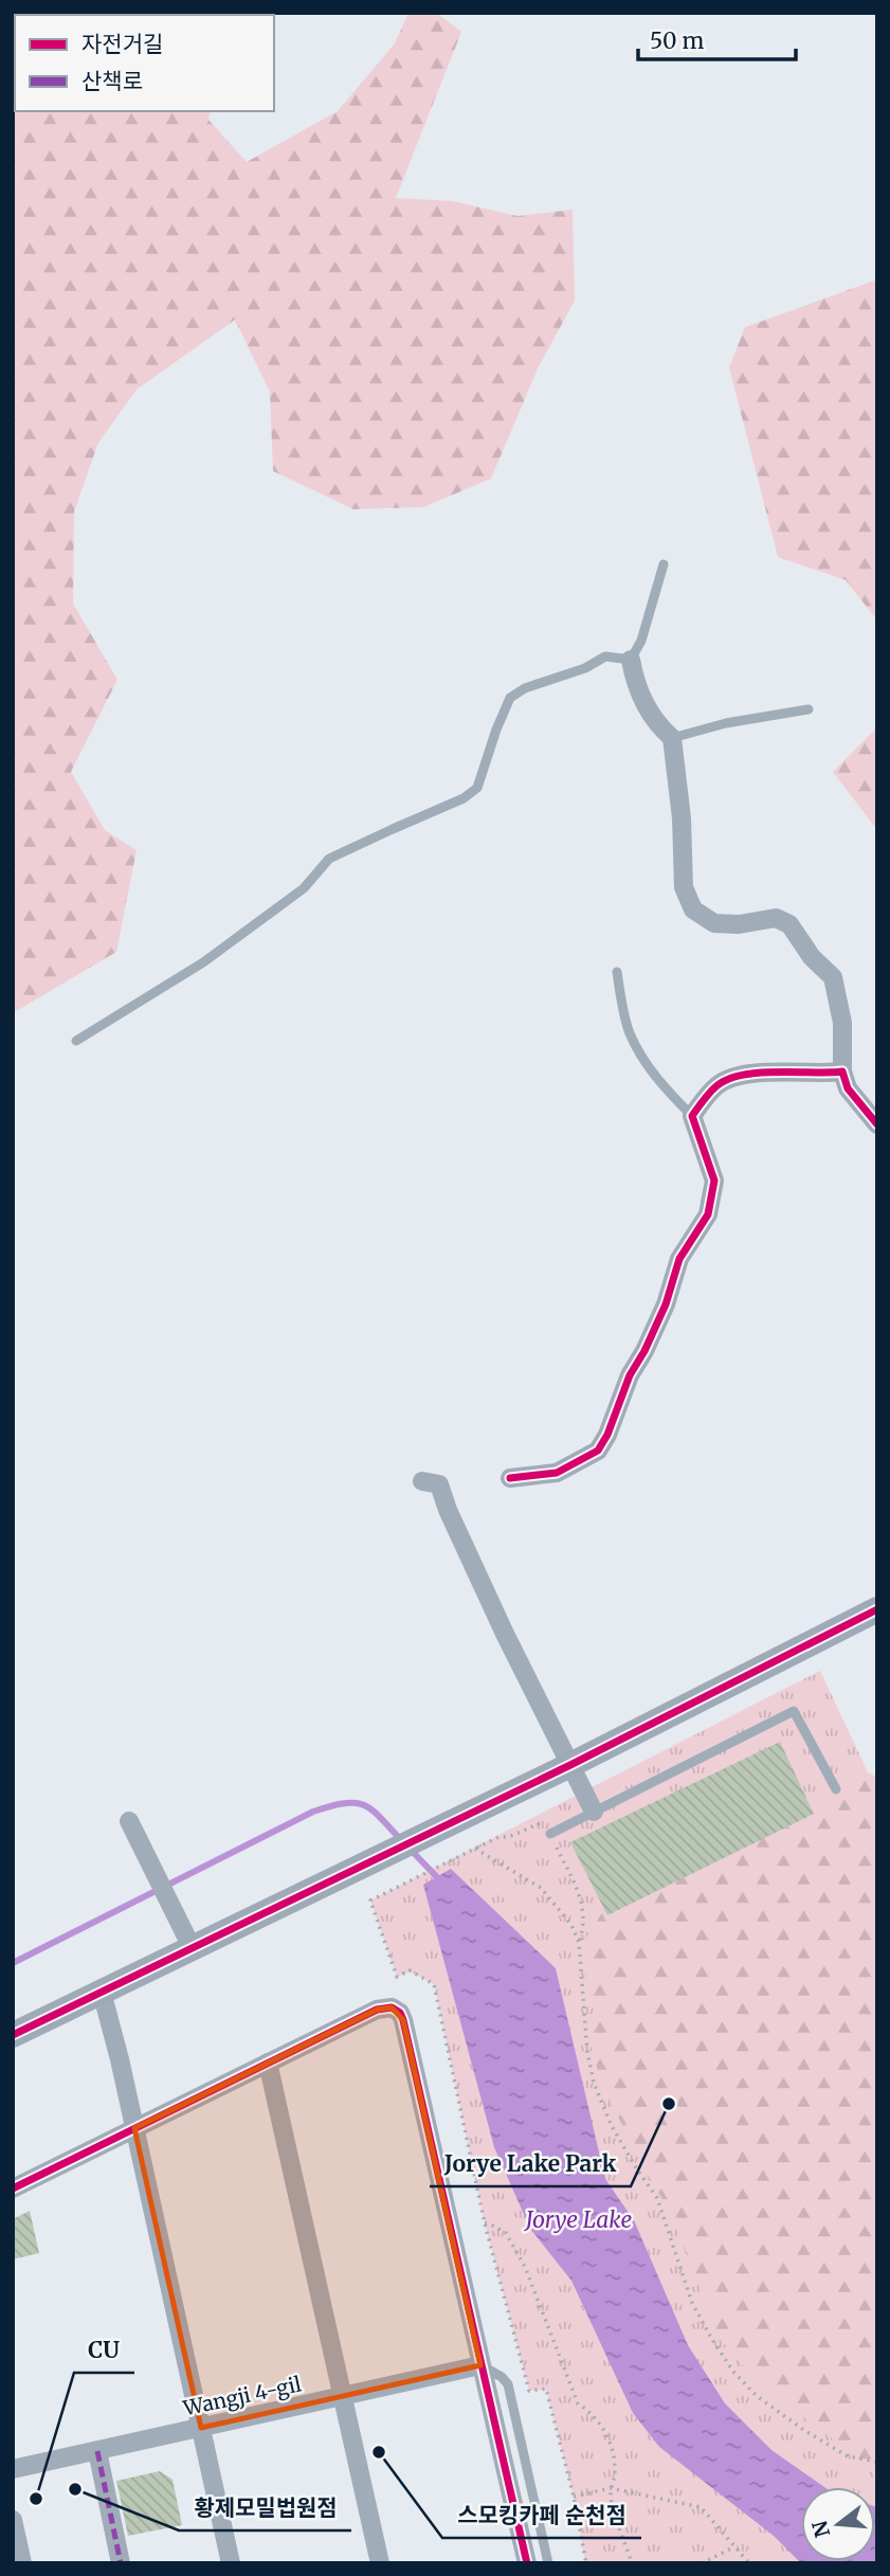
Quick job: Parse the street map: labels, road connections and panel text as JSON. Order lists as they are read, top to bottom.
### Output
{
  "streets": {
    "street": ["Wangji 4-gil"]
  },
  "water": ["Jorye Lake"],
  "places": [
    "Jorye Lake Park",
    "스모킹카페 순천점",
    "황제모밀법원점",
    "CU"
  ],
  "legend": ["자전거길", "산책로"],
  "scale_bar": "50 m",
  "north": "left"
}
